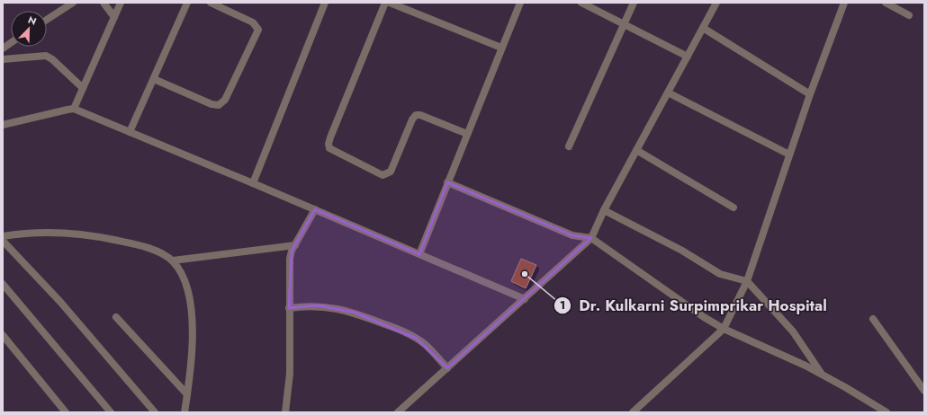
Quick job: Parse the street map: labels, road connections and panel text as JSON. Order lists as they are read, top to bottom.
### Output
{
  "places": ["Dr. Kulkarni Surpimprikar Hospital"],
  "north": "top right"
}
